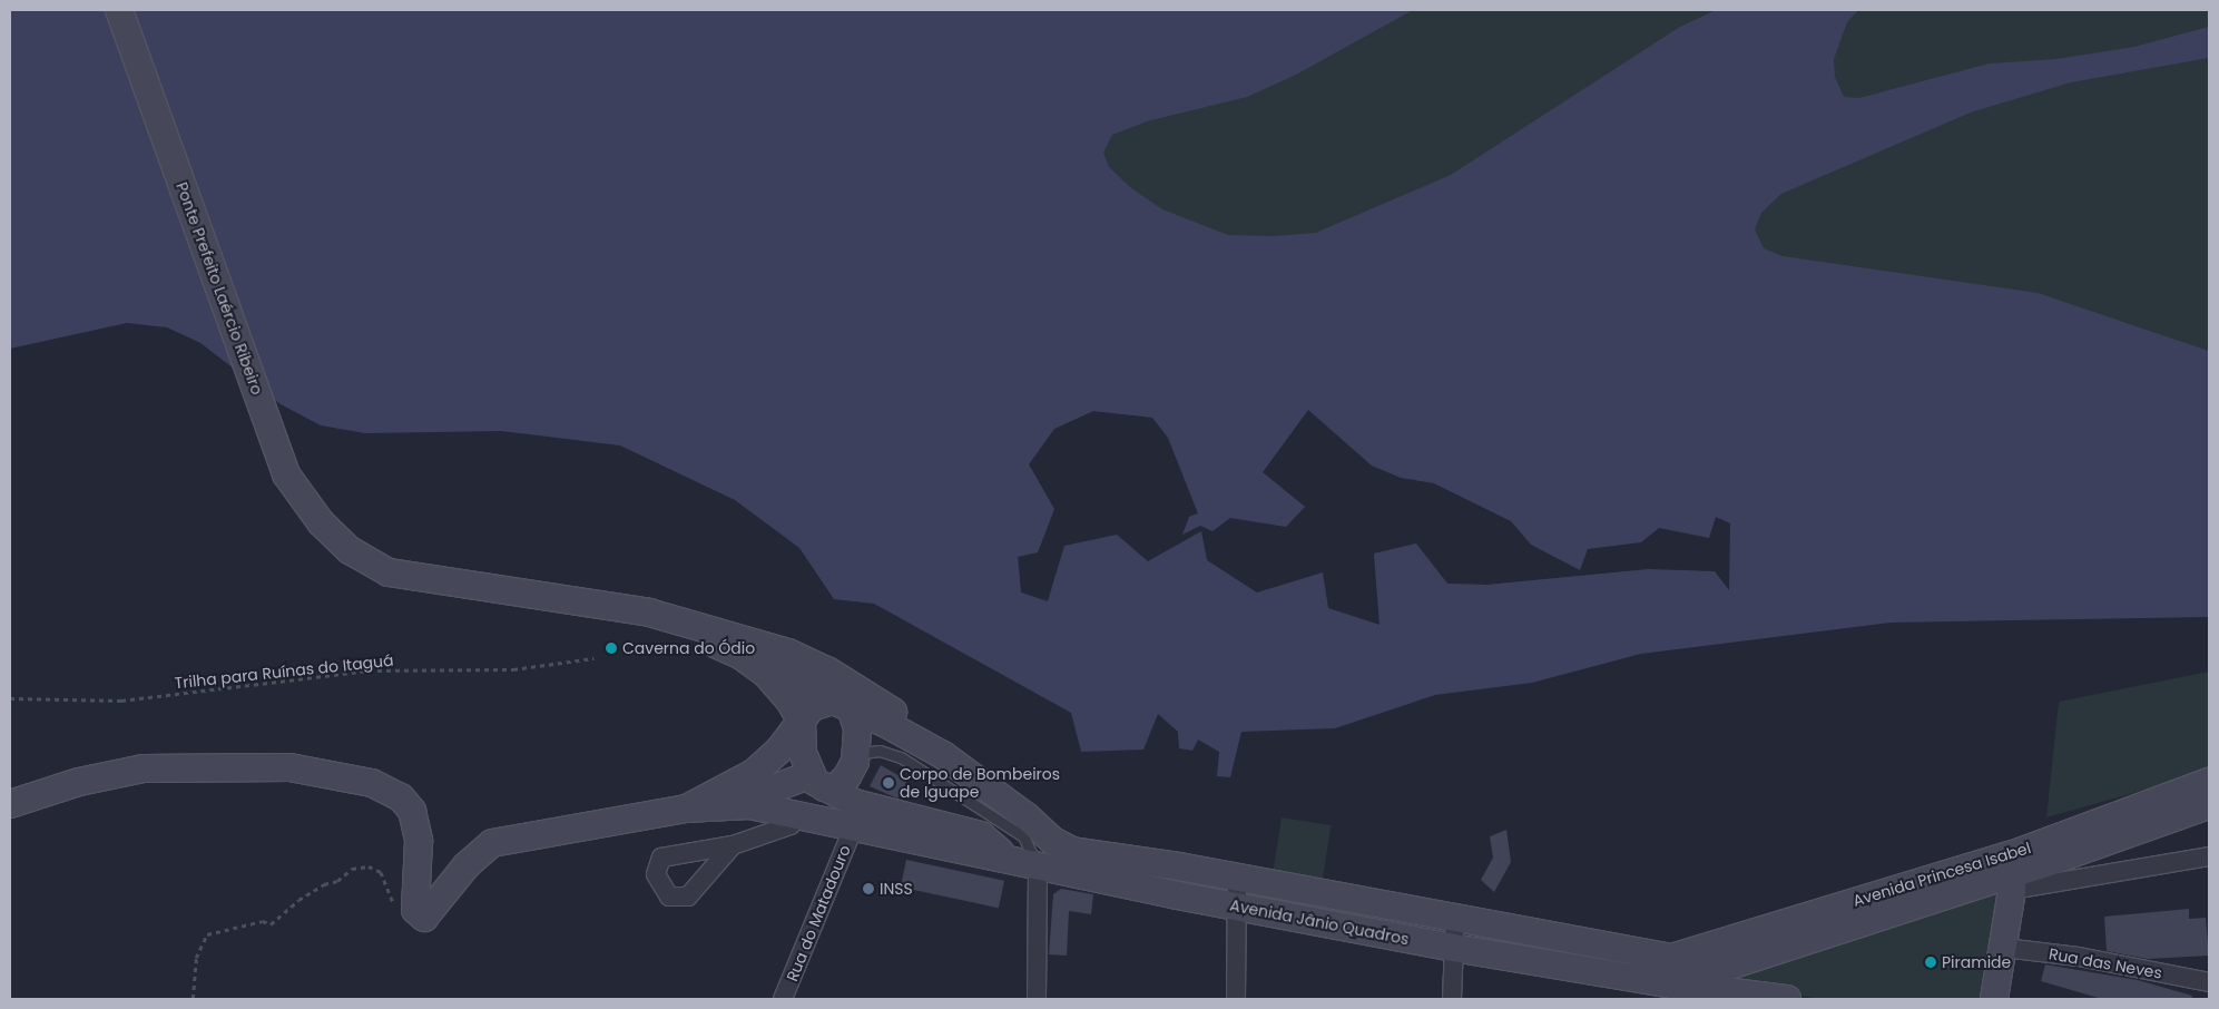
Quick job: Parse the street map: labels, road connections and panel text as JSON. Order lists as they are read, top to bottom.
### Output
{
  "streets": {
    "main road": ["Ponte Prefeito Laércio Ribeiro", "Avenida Princesa Isabel", "Avenida Jânio Quadros"],
    "street": ["Rua do Matadouro", "Rua das Neves"],
    "path": ["Trilha para Ruínas do Itaguá"]
  },
  "crossings": [
    ["Avenida Princesa Isabel", "Avenida Jânio Quadros"],
    ["Rua do Matadouro", "Avenida Jânio Quadros"]
  ],
  "places": [
    "Caverna do Ódio",
    "Corpo de Bombeiros de Iguape",
    "INSS",
    "Piramide"
  ]
}
